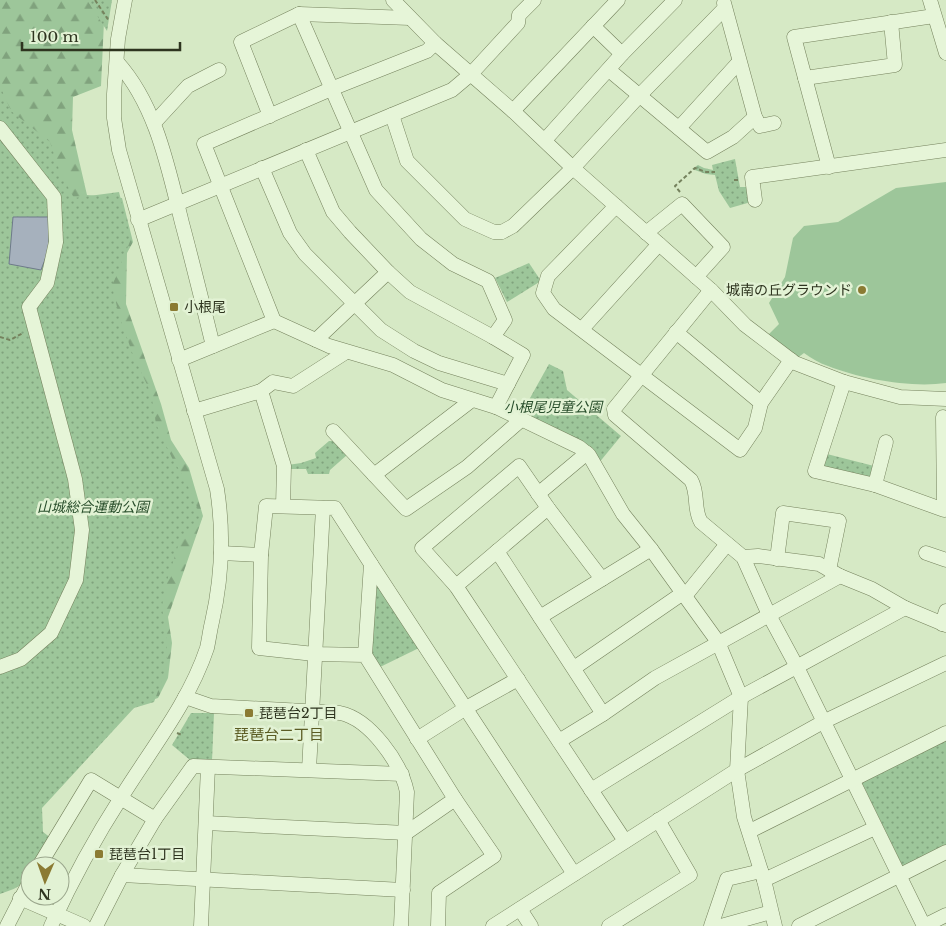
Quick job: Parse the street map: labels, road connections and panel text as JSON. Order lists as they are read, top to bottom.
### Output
{
  "districts": ["琵琶台二丁目"],
  "parks": ["小根尾児童公園", "山城総合運動公園"],
  "places": {
    "other": ["城南の丘グラウンド"],
    "transit": ["小根尾", "琵琶台2丁目", "琵琶台1丁目"]
  },
  "scale_bar": "100 m",
  "north": "bottom"
}
